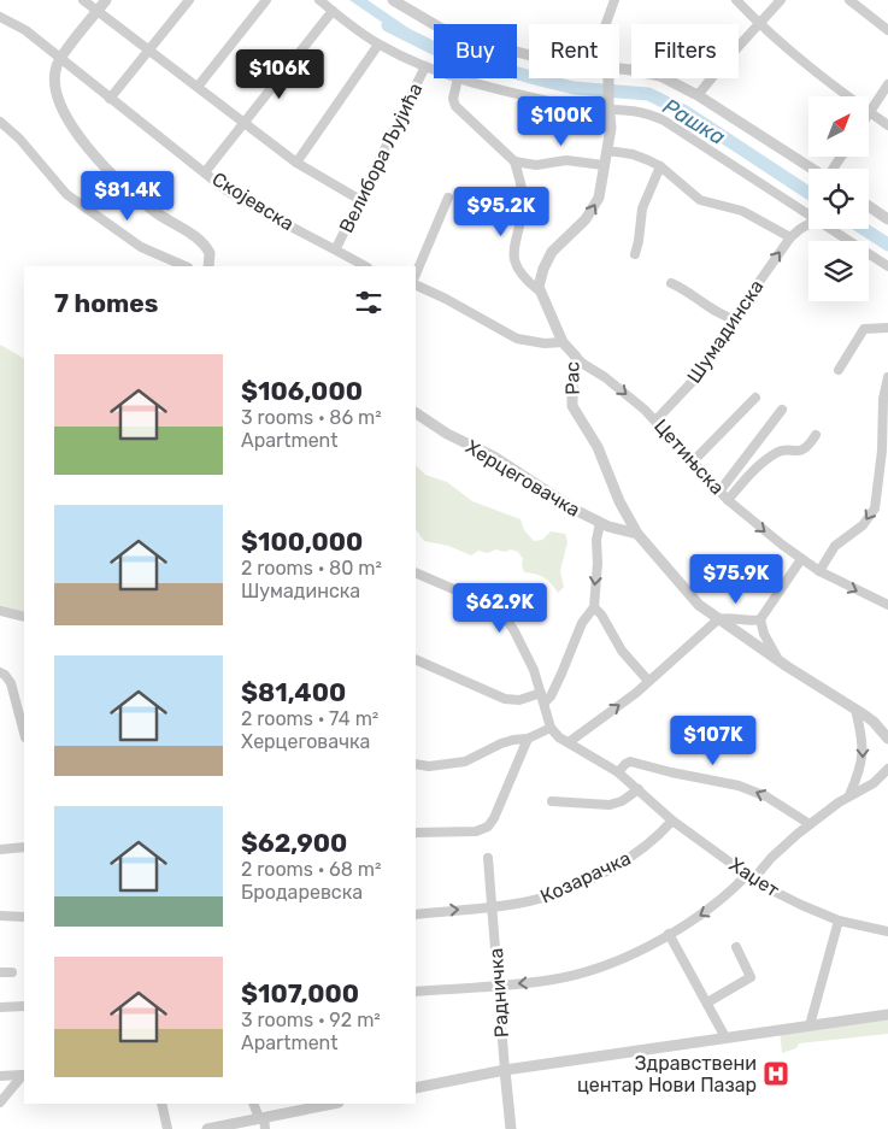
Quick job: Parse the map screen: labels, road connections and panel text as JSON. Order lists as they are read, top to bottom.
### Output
{
  "streets": {
    "street": [
      "Велибора Љујића",
      "Скојевска",
      "Шумадинска",
      "Рас",
      "Цетињска",
      "Херцеговачка",
      "Козарачка",
      "Хаџет",
      "Радничка"
    ]
  },
  "crossings": [
    ["Велибора Љујића", "Скојевска"],
    ["Шумадинска", "Цетињска"],
    ["Рас", "Цетињска"],
    ["Рас", "Херцеговачка"],
    ["Козарачка", "Хаџет"],
    ["Козарачка", "Радничка"]
  ],
  "one_way": ["Шумадинска", "Цетињска"],
  "water": ["Рашка"],
  "places": {
    "hospital": ["Здравствени центар Нови Пазар"]
  },
  "north": "top right",
  "page": {
    "chip": ["Buy", "Rent", "Filters"],
    "price": [
      "$106K",
      "$100K",
      "$81.4K",
      "$95.2K",
      "$75.9K",
      "$62.9K",
      "$107K"
    ],
    "heading": "7 homes",
    "list": [
      {
        "name": "$106,000",
        "note": "3 rooms · 86 m² · Apartment"
      },
      {
        "name": "$100,000",
        "note": "2 rooms · 80 m² · Шумадинска"
      },
      {
        "name": "$81,400",
        "note": "2 rooms · 74 m² · Херцеговачка"
      },
      {
        "name": "$62,900",
        "note": "2 rooms · 68 m² · Бродаревска"
      },
      {
        "name": "$107,000",
        "note": "3 rooms · 92 m² · Apartment"
      }
    ]
  }
}
